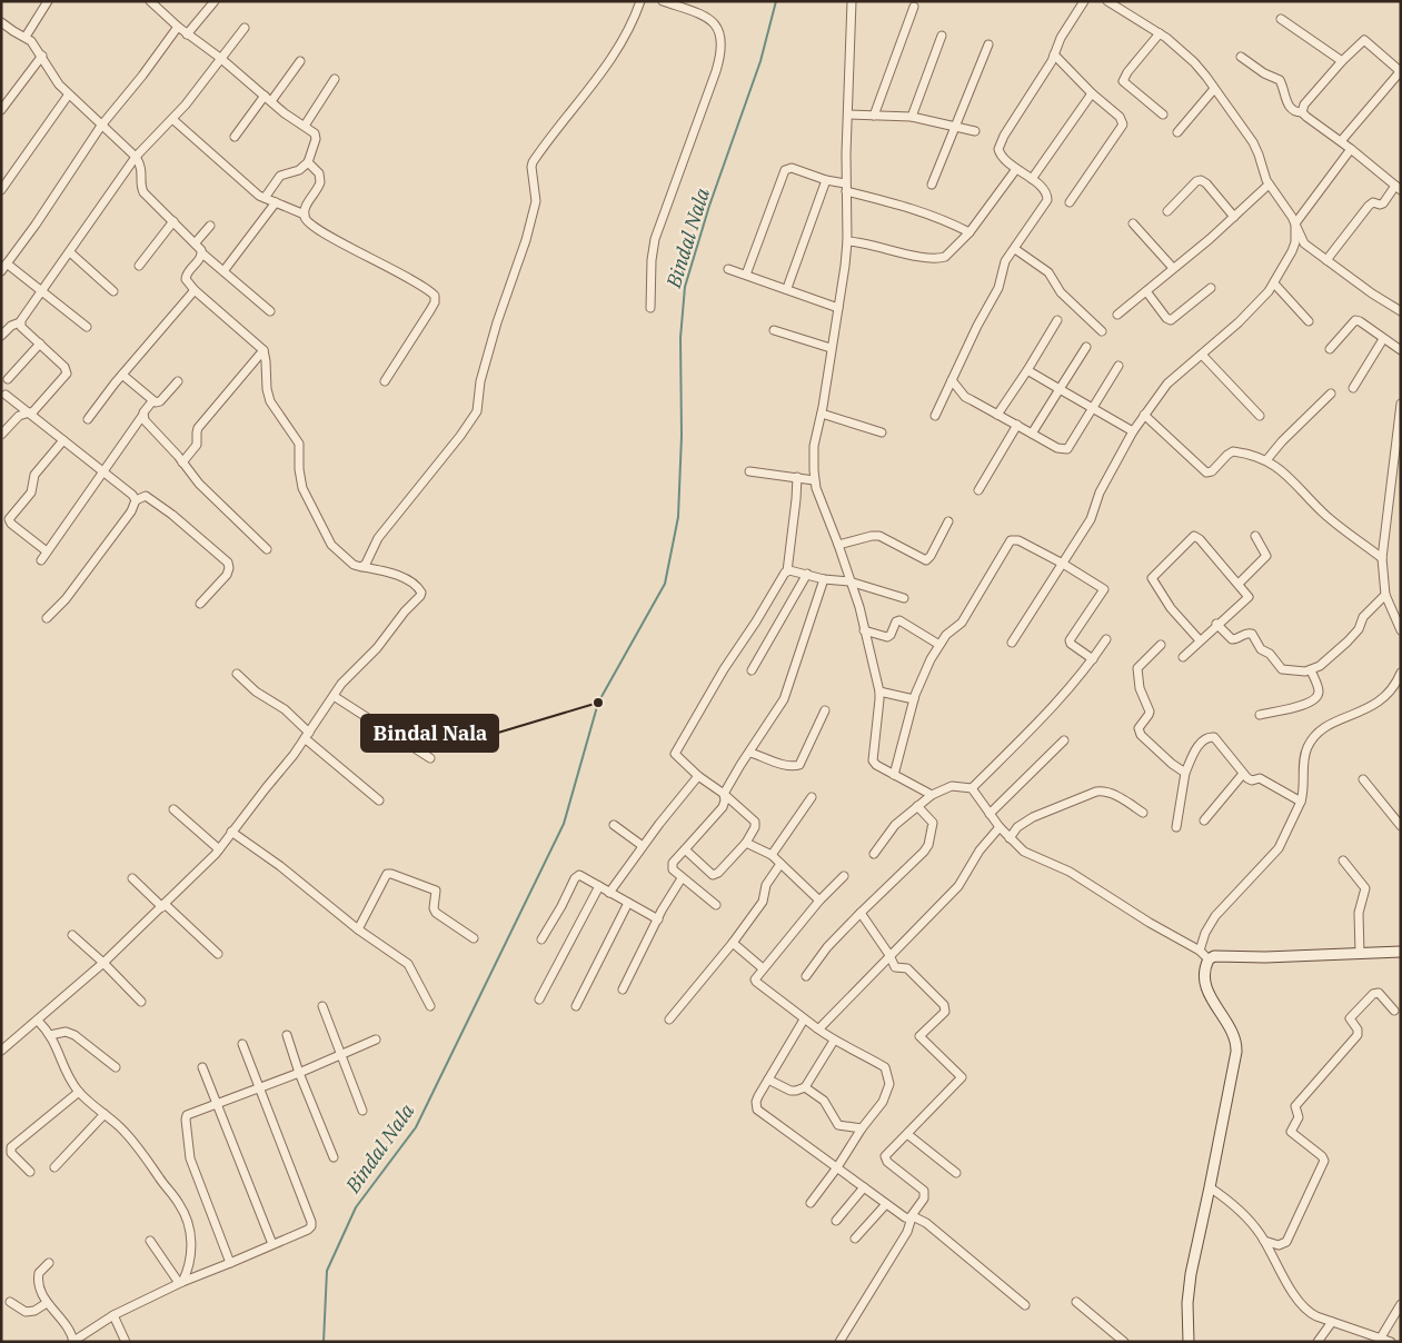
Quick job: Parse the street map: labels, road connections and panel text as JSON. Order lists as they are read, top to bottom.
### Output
{
  "water": ["Bindal Nala"],
  "places": ["Bindal Nala"]
}
